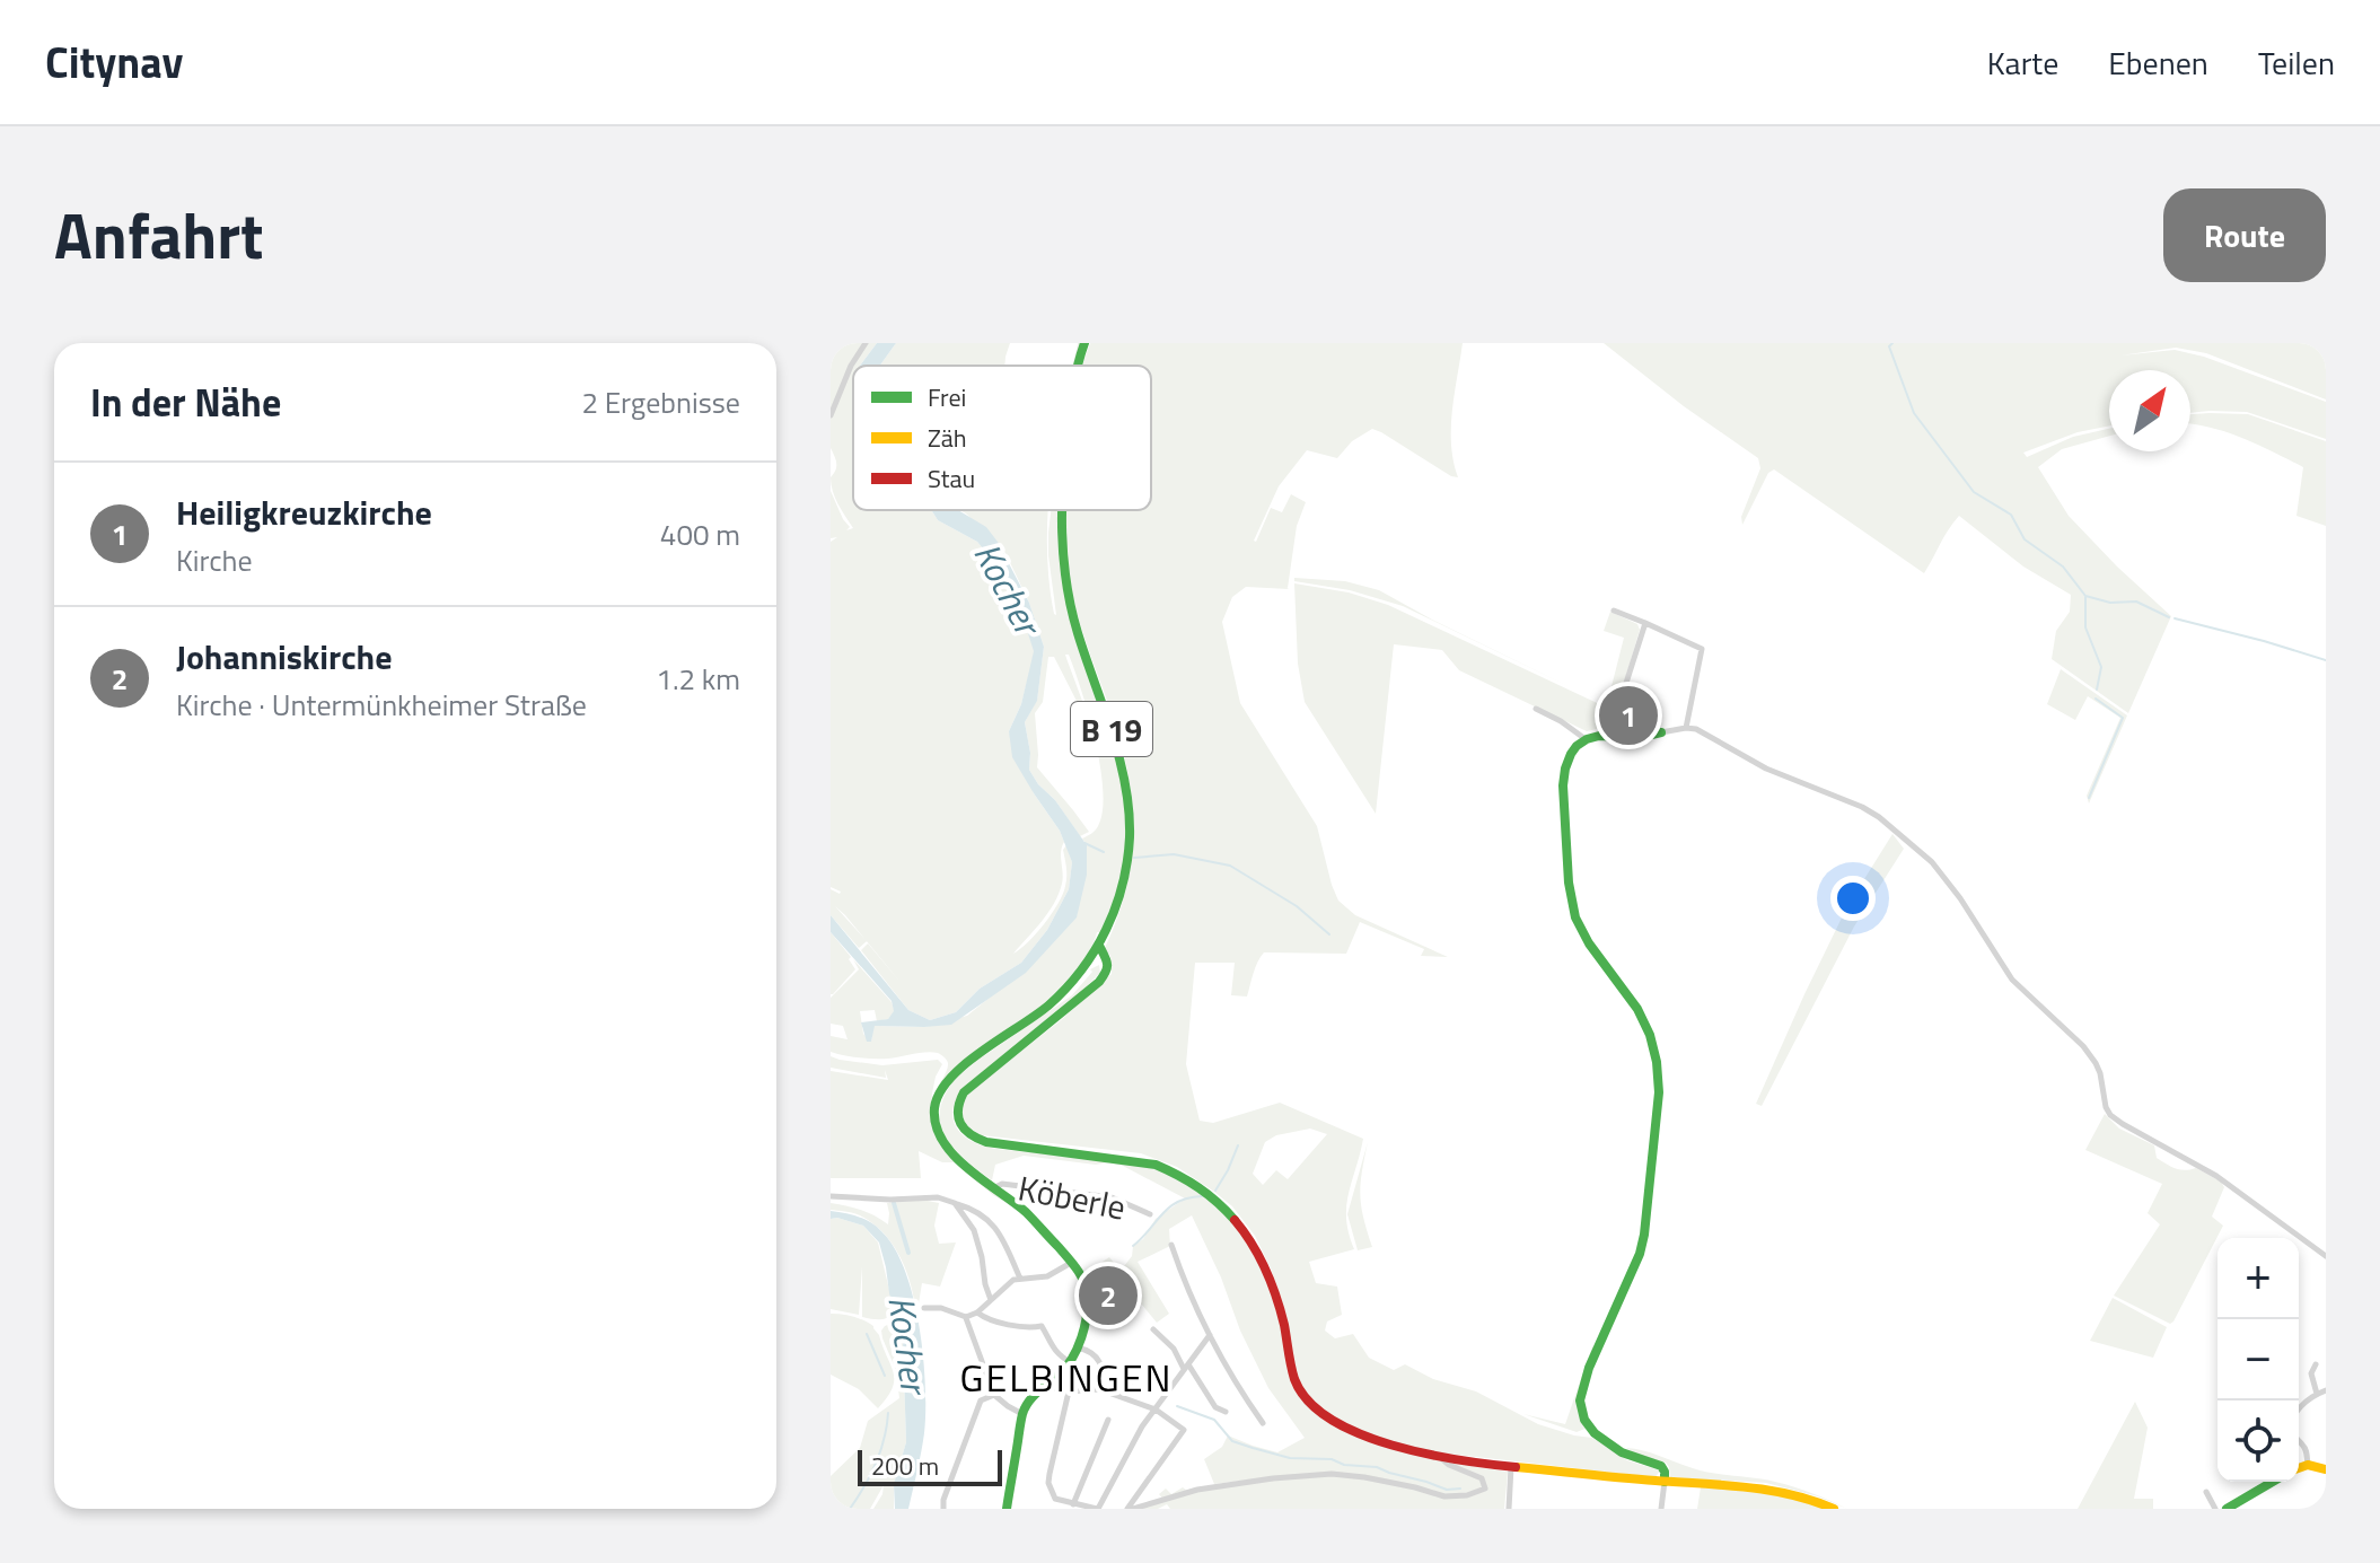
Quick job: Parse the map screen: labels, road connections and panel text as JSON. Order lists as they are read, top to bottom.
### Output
{
  "streets": {
    "main road": ["B 19"],
    "street": ["Köberle"]
  },
  "crossings": [
    ["B 19", "Köberle"]
  ],
  "districts": ["GELBINGEN"],
  "water": ["Kocher"],
  "legend": ["Frei", "Zäh", "Stau"],
  "scale_bar": "200 m",
  "north": "top right",
  "page": {
    "header": "Citynav",
    "nav": ["Karte", "Ebenen", "Teilen"],
    "title": "Anfahrt",
    "buttons": "Route",
    "heading": ["In der Nähe", "2 Ergebnisse"],
    "list": [
      {
        "mark": "1",
        "name": "Heiligkreuzkirche",
        "note": "Kirche",
        "value": "400 m"
      },
      {
        "mark": "2",
        "name": "Johanniskirche",
        "note": "Kirche · Untermünkheimer Straße",
        "value": "1.2 km"
      }
    ],
    "pins": ["1", "2"],
    "map_buttons": ["+", "−"],
    "scale": "200 m"
  }
}
